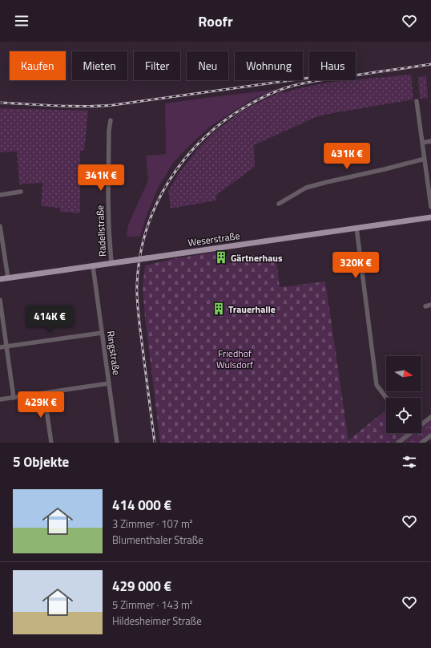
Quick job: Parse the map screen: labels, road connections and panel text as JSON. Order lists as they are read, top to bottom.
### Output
{
  "streets": {
    "main road": ["Weserstraße"],
    "street": ["Radellstraße", "Ringstraße"]
  },
  "crossings": [
    ["Radellstraße", "Weserstraße"],
    ["Weserstraße", "Ringstraße"]
  ],
  "parks": ["Friedhof Wulsdorf"],
  "places": {
    "building": ["Gärtnerhaus", "Trauerhalle"]
  },
  "north": "right",
  "page": {
    "header": "Roofr",
    "chip": [
      "Kaufen",
      "Mieten",
      "Filter",
      "Neu",
      "Wohnung",
      "Haus"
    ],
    "price": [
      "431K €",
      "341K €",
      "320K €",
      "414K €",
      "429K €"
    ],
    "heading": "5 Objekte",
    "list": [
      {
        "name": "414 000 €",
        "note": "3 Zimmer · 107 m² · Blumenthaler Straße"
      },
      {
        "name": "429 000 €",
        "note": "5 Zimmer · 143 m² · Hildesheimer Straße"
      }
    ]
  }
}
